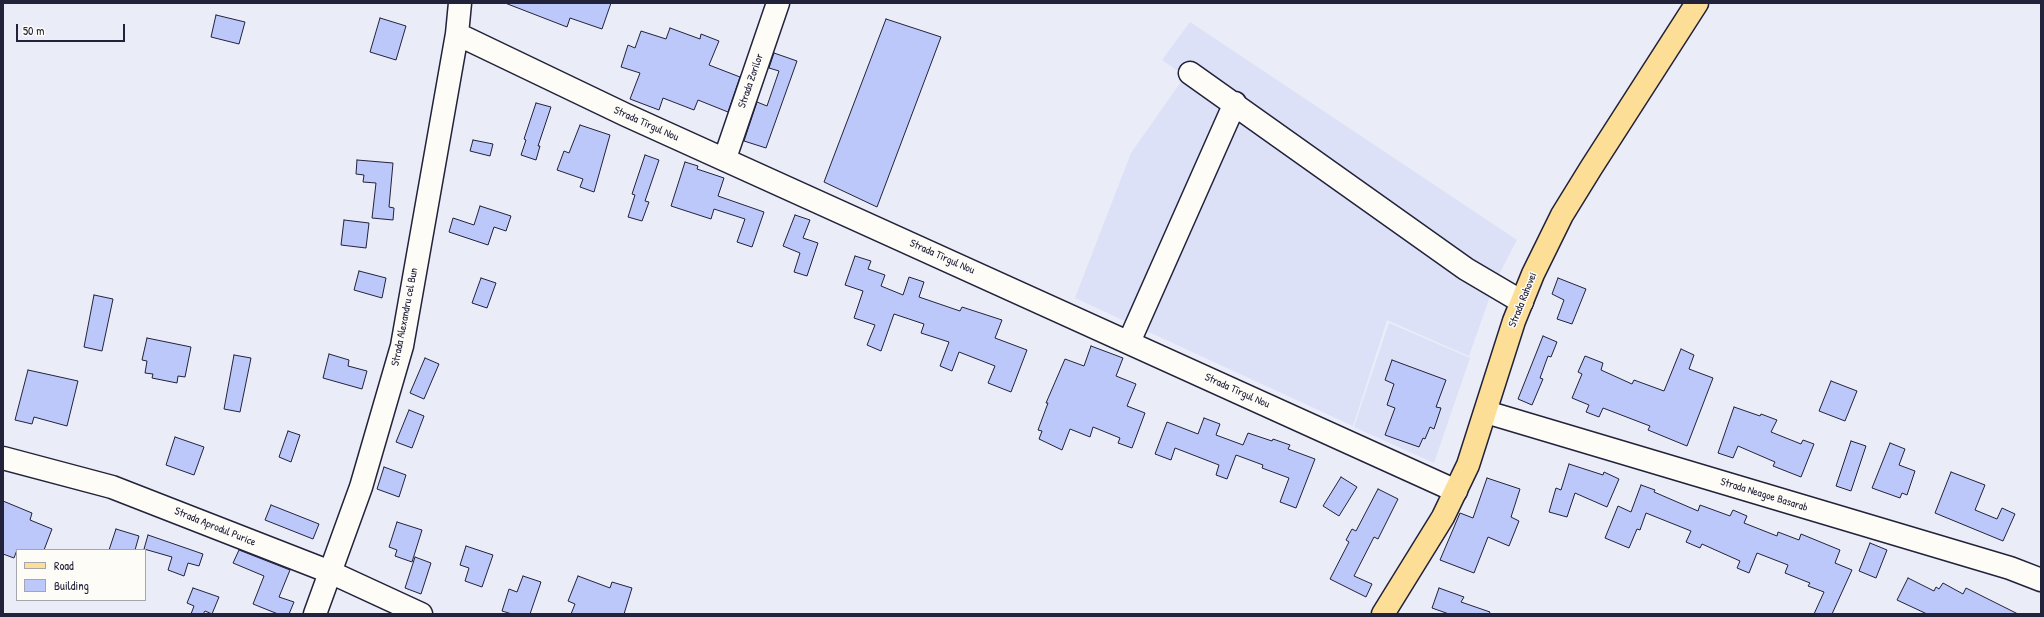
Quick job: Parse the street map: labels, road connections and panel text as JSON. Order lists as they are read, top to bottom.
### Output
{
  "streets": {
    "main road": ["Strada Rahovei"],
    "street": [
      "Strada Zorilor",
      "Strada Tîrgul Nou",
      "Strada Alexandru cel Bun",
      "Strada Neagoe Basarab",
      "Strada Aprodul Purice"
    ]
  },
  "crossings": [
    ["Strada Zorilor", "Strada Tîrgul Nou"],
    ["Strada Tîrgul Nou", "Strada Rahovei"],
    ["Strada Tîrgul Nou", "Strada Alexandru cel Bun"],
    ["Strada Rahovei", "Strada Neagoe Basarab"],
    ["Strada Alexandru cel Bun", "Strada Aprodul Purice"]
  ],
  "legend": ["Road", "Building"],
  "scale_bar": "50 m"
}
